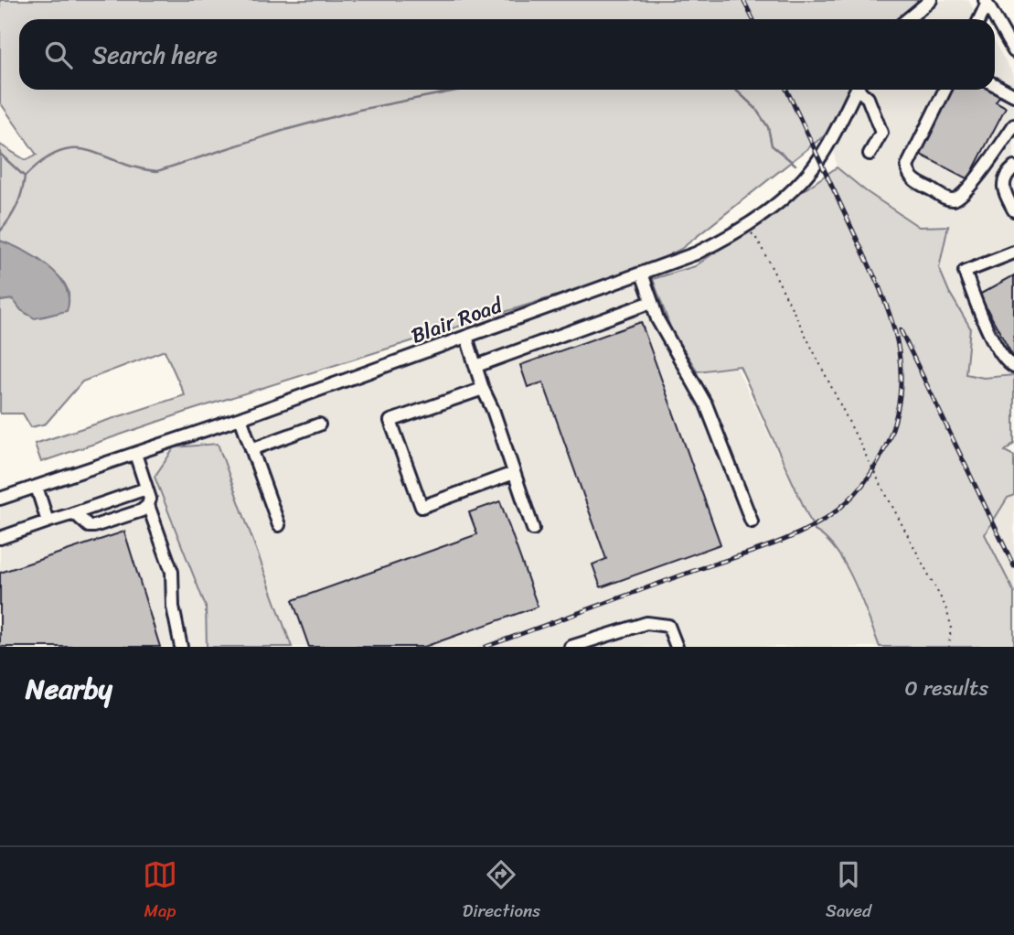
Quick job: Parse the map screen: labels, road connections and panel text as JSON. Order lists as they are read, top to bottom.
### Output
{
  "streets": {
    "street": ["Blair Road"]
  },
  "page": {
    "search": "Search here",
    "heading": ["Nearby", "0 results"],
    "nav": ["Map", "Directions", "Saved"]
  }
}
